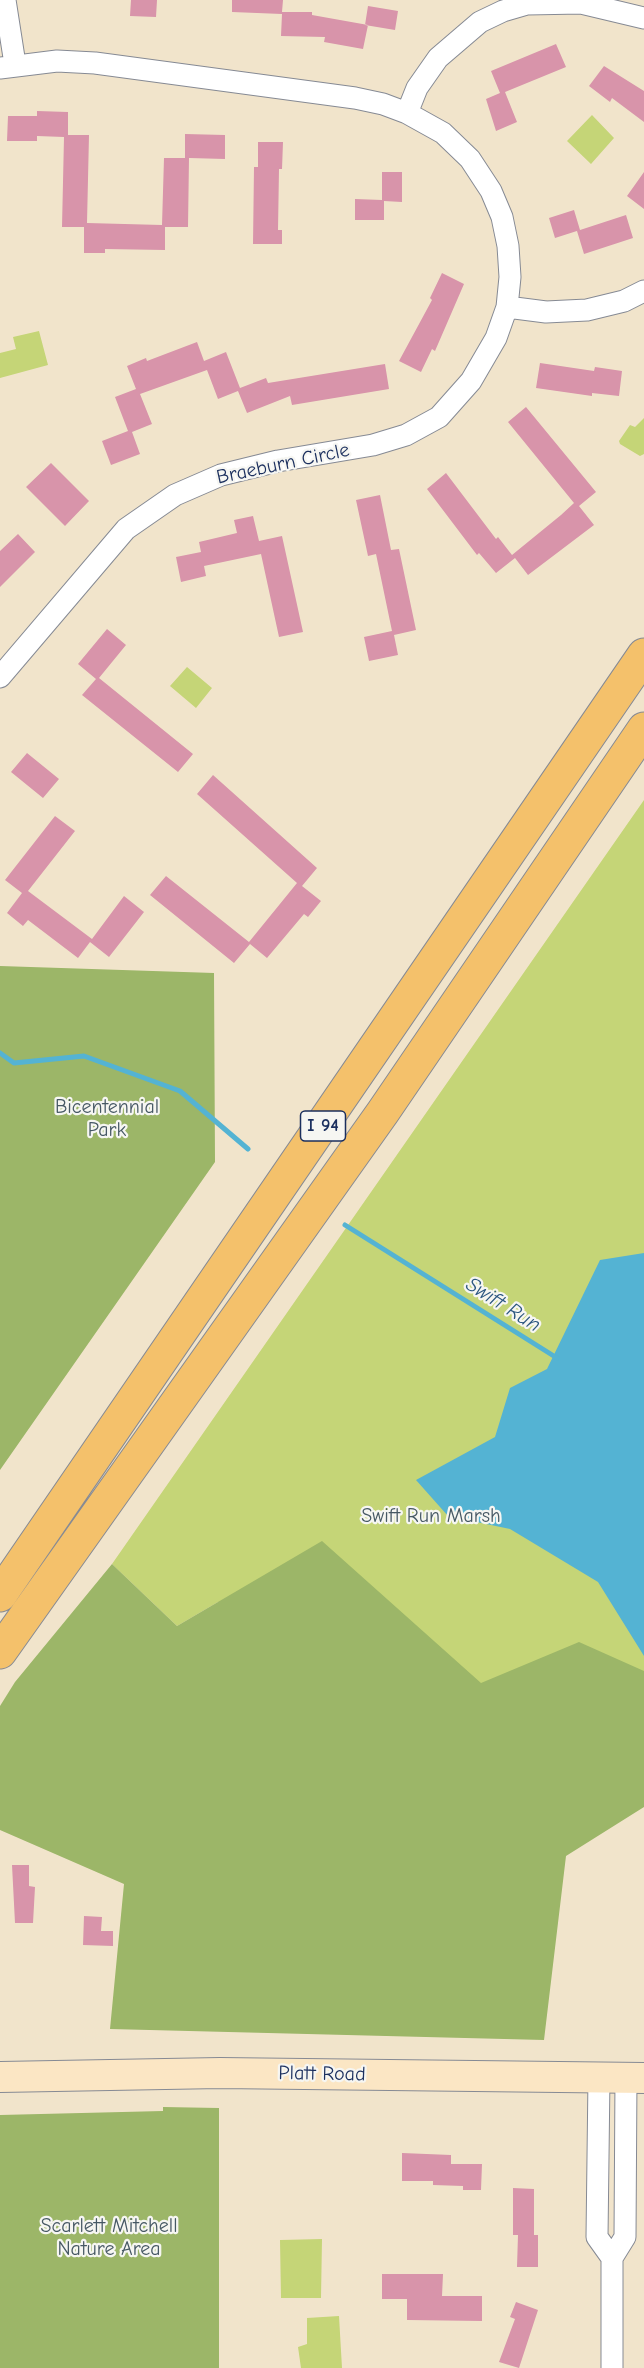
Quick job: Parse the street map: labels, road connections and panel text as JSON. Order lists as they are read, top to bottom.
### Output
{
  "streets": {
    "highway": ["I 94"],
    "main road": ["Platt Road"],
    "street": ["Braeburn Circle"]
  },
  "water": ["Swift Run"],
  "parks": ["Bicentennial Park", "Swift Run Marsh", "Scarlett Mitchell Nature Area"]
}
